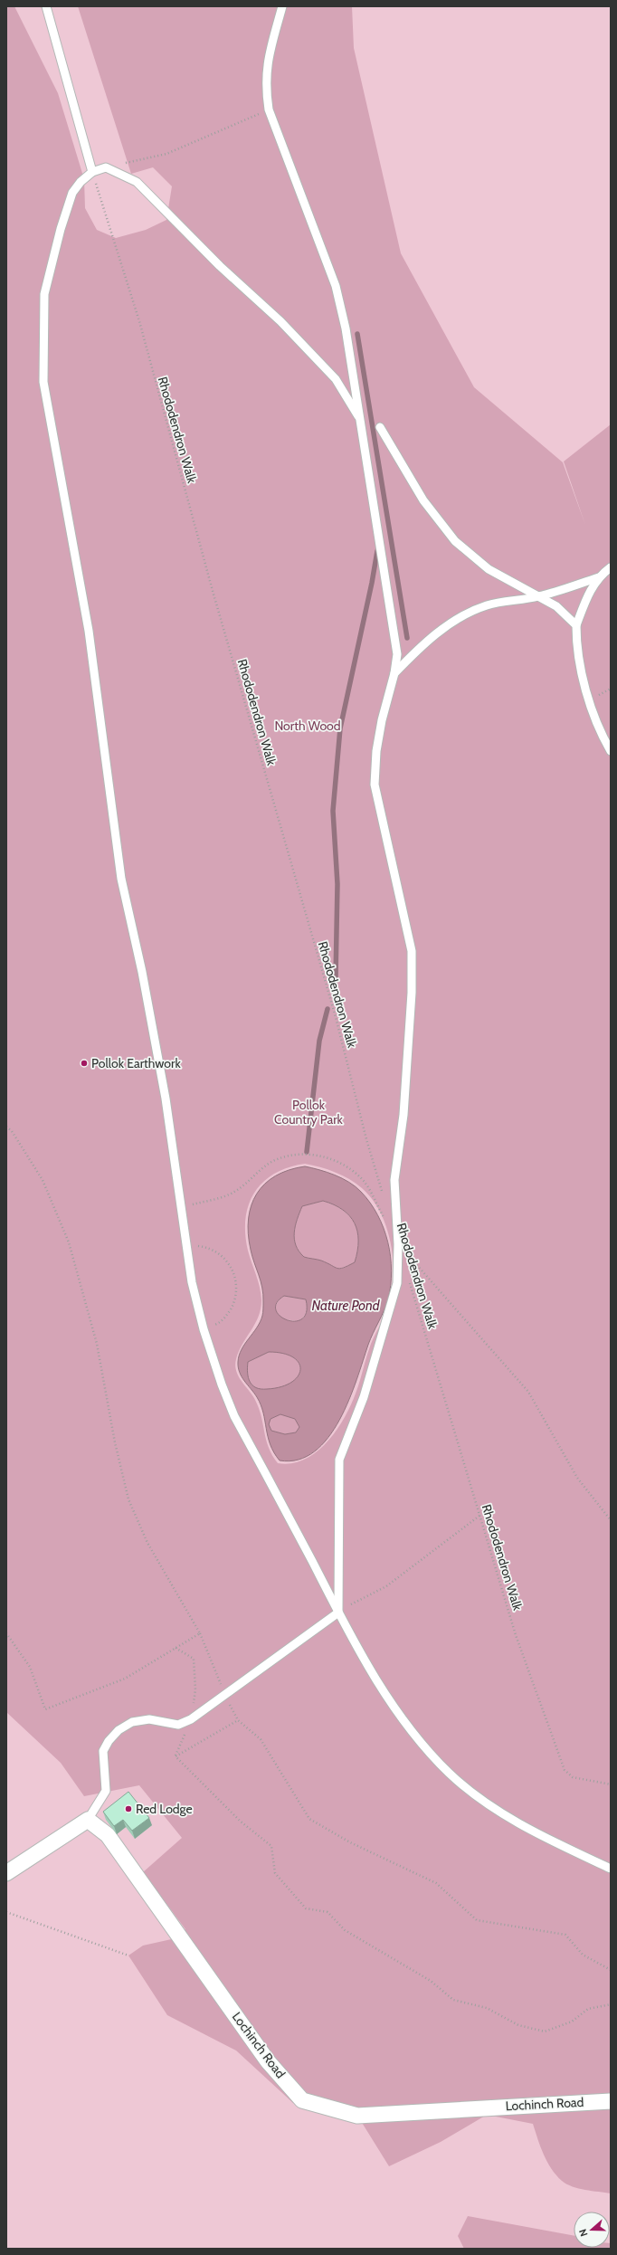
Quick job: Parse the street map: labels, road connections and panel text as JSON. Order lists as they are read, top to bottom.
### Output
{
  "streets": {
    "street": ["Lochinch Road"],
    "path": ["Rhododendron Walk"]
  },
  "water": ["Nature Pond"],
  "parks": ["North Wood", "Pollok Country Park"],
  "places": ["Pollok Earthwork", "Red Lodge"],
  "north": "left"
}
